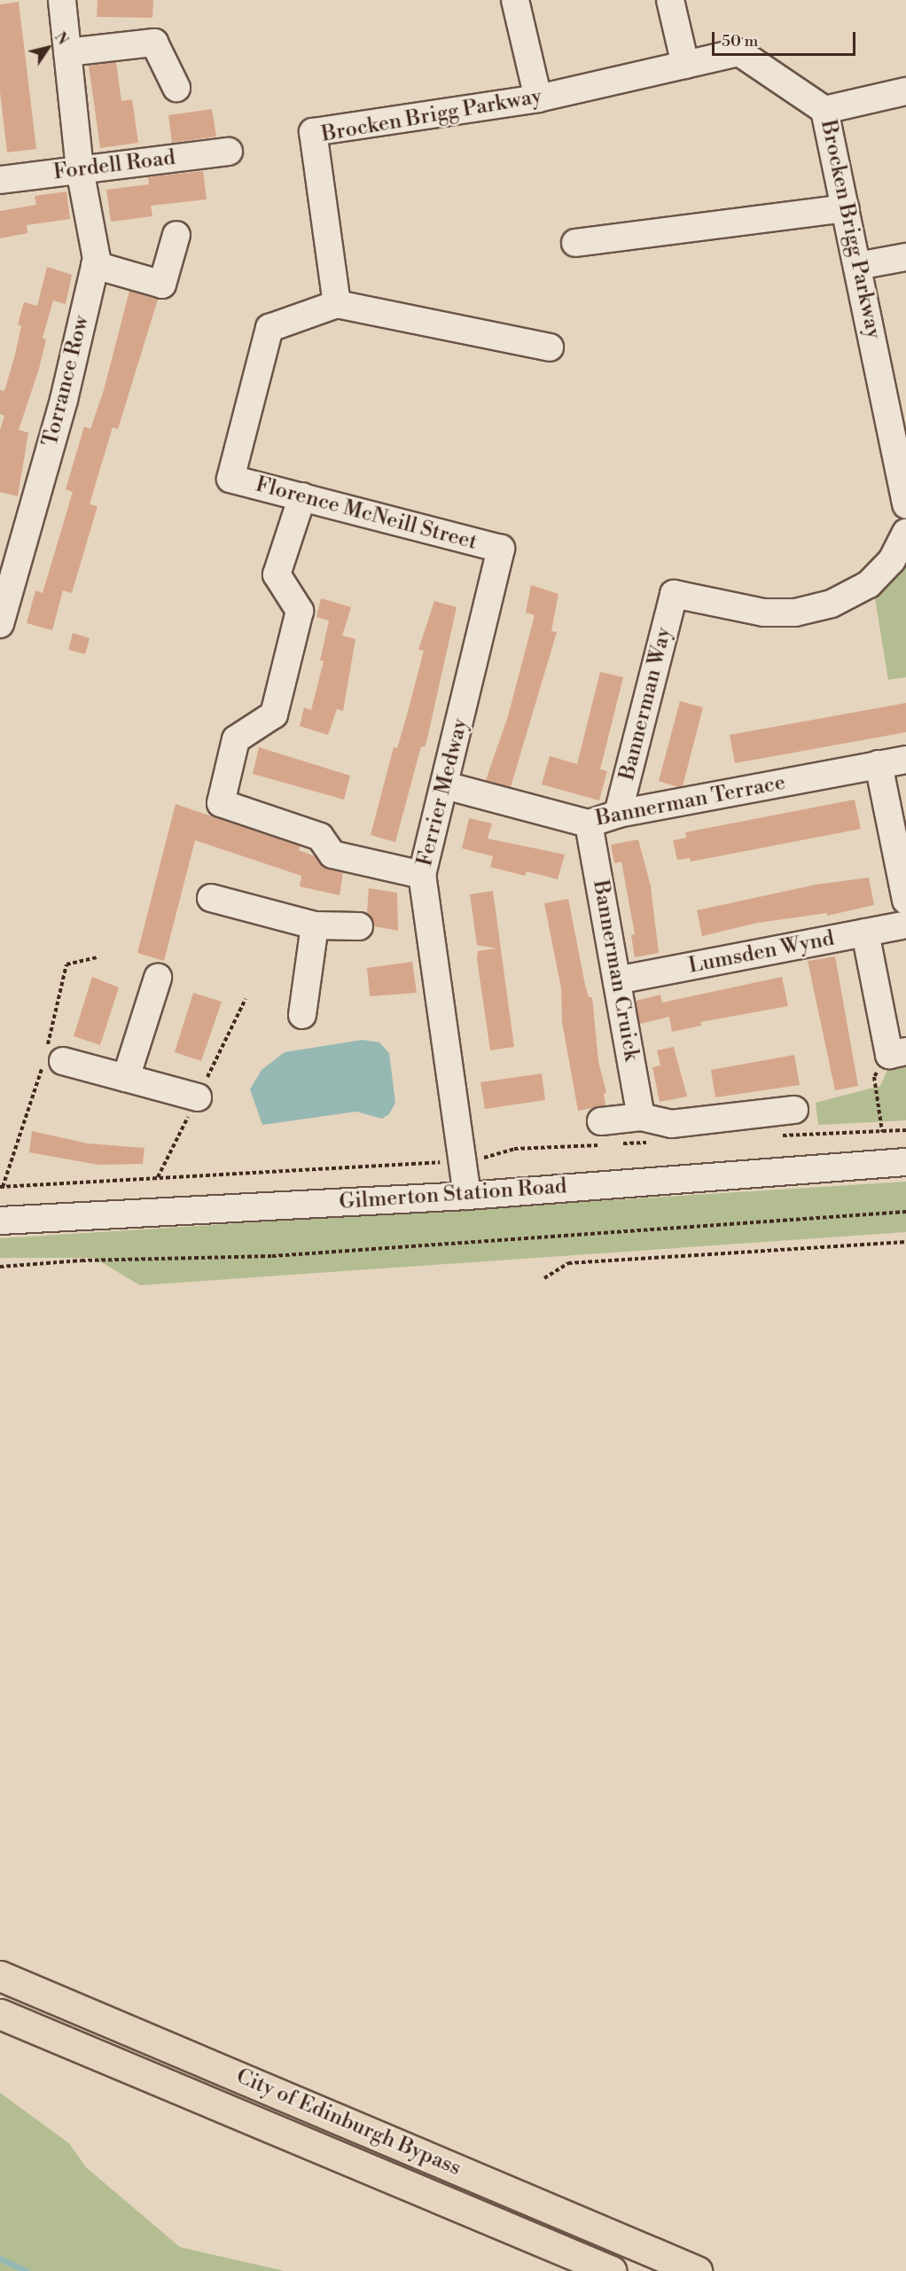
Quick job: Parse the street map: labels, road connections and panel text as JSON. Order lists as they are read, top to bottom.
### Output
{
  "streets": {
    "highway": ["City of Edinburgh Bypass"],
    "street": [
      "Brocken Brigg Parkway",
      "Fordell Road",
      "Torrance Row",
      "Florence McNeill Street",
      "Bannerman Way",
      "Ferrier Medway",
      "Bannerman Terrace",
      "Lumsden Wynd",
      "Bannerman Cruick",
      "Gilmerton Station Road"
    ]
  },
  "crossings": [
    ["Brocken Brigg Parkway", "Florence McNeill Street"],
    ["Fordell Road", "Torrance Row"],
    ["Florence McNeill Street", "Ferrier Medway"],
    ["Bannerman Way", "Bannerman Terrace"],
    ["Ferrier Medway", "Bannerman Terrace"],
    ["Ferrier Medway", "Gilmerton Station Road"],
    ["Bannerman Terrace", "Bannerman Cruick"],
    ["Lumsden Wynd", "Bannerman Cruick"]
  ],
  "scale_bar": "50 m",
  "north": "top right"
}
